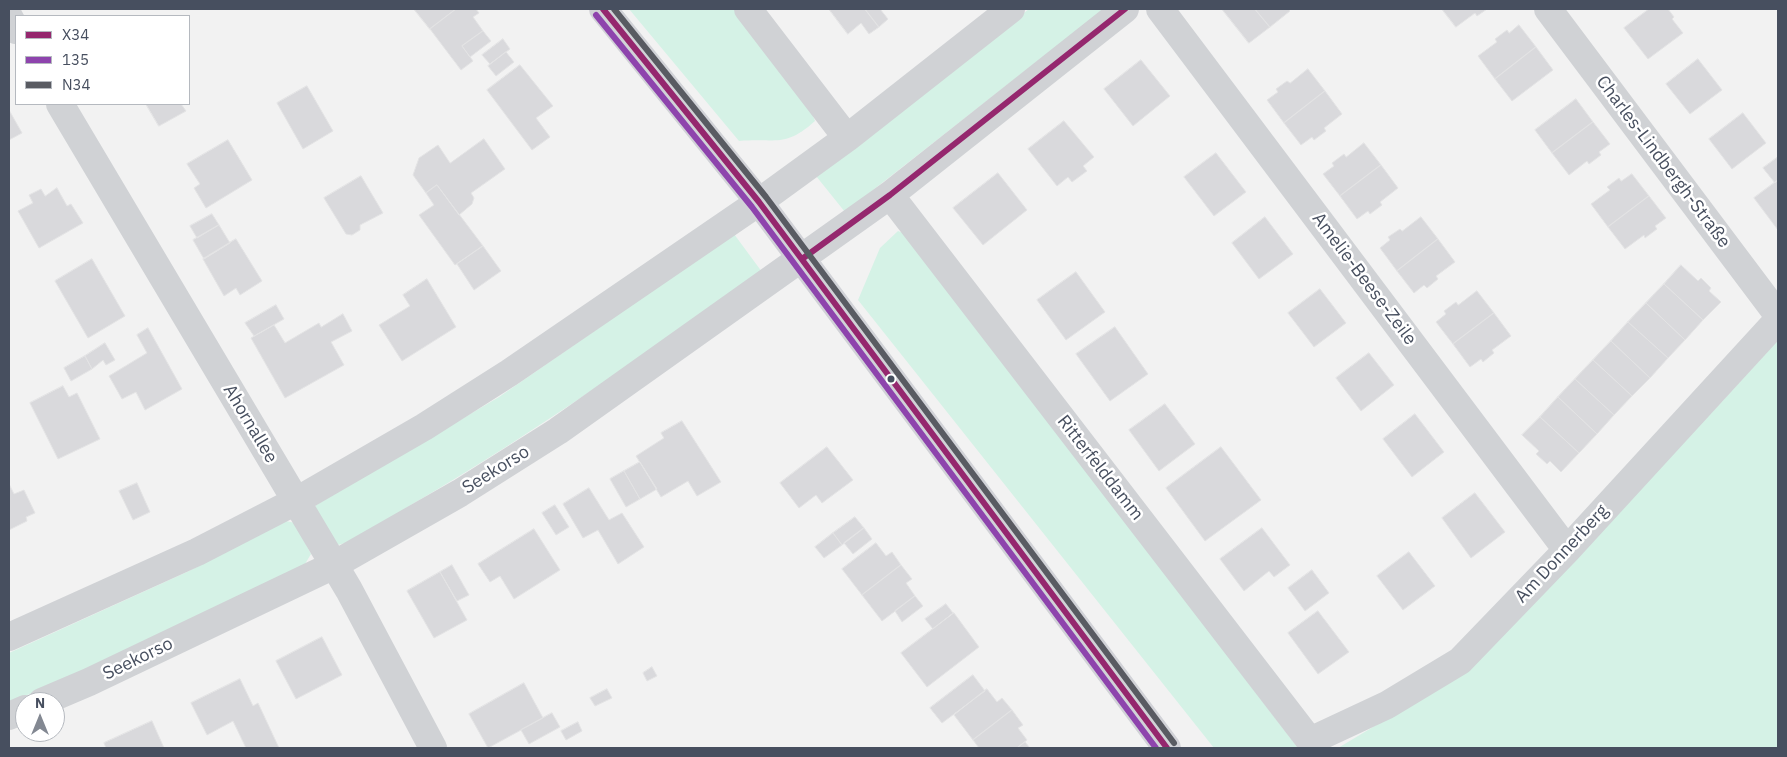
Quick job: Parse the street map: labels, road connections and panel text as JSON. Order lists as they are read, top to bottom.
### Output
{
  "streets": {
    "street": [
      "Charles-Lindbergh-Straße",
      "Amelie-Beese-Zeile",
      "Ahornallee",
      "Ritterfelddamm",
      "Seekorso",
      "Am Donnerberg"
    ]
  },
  "crossings": [
    ["Amelie-Beese-Zeile", "Am Donnerberg"],
    ["Ahornallee", "Seekorso"],
    ["Ritterfelddamm", "Seekorso"],
    ["Ritterfelddamm", "Am Donnerberg"]
  ],
  "lines": ["transit line X34", "transit line N34", "transit line 135"],
  "legend": ["X34", "135", "N34"],
  "north": "top"
}
